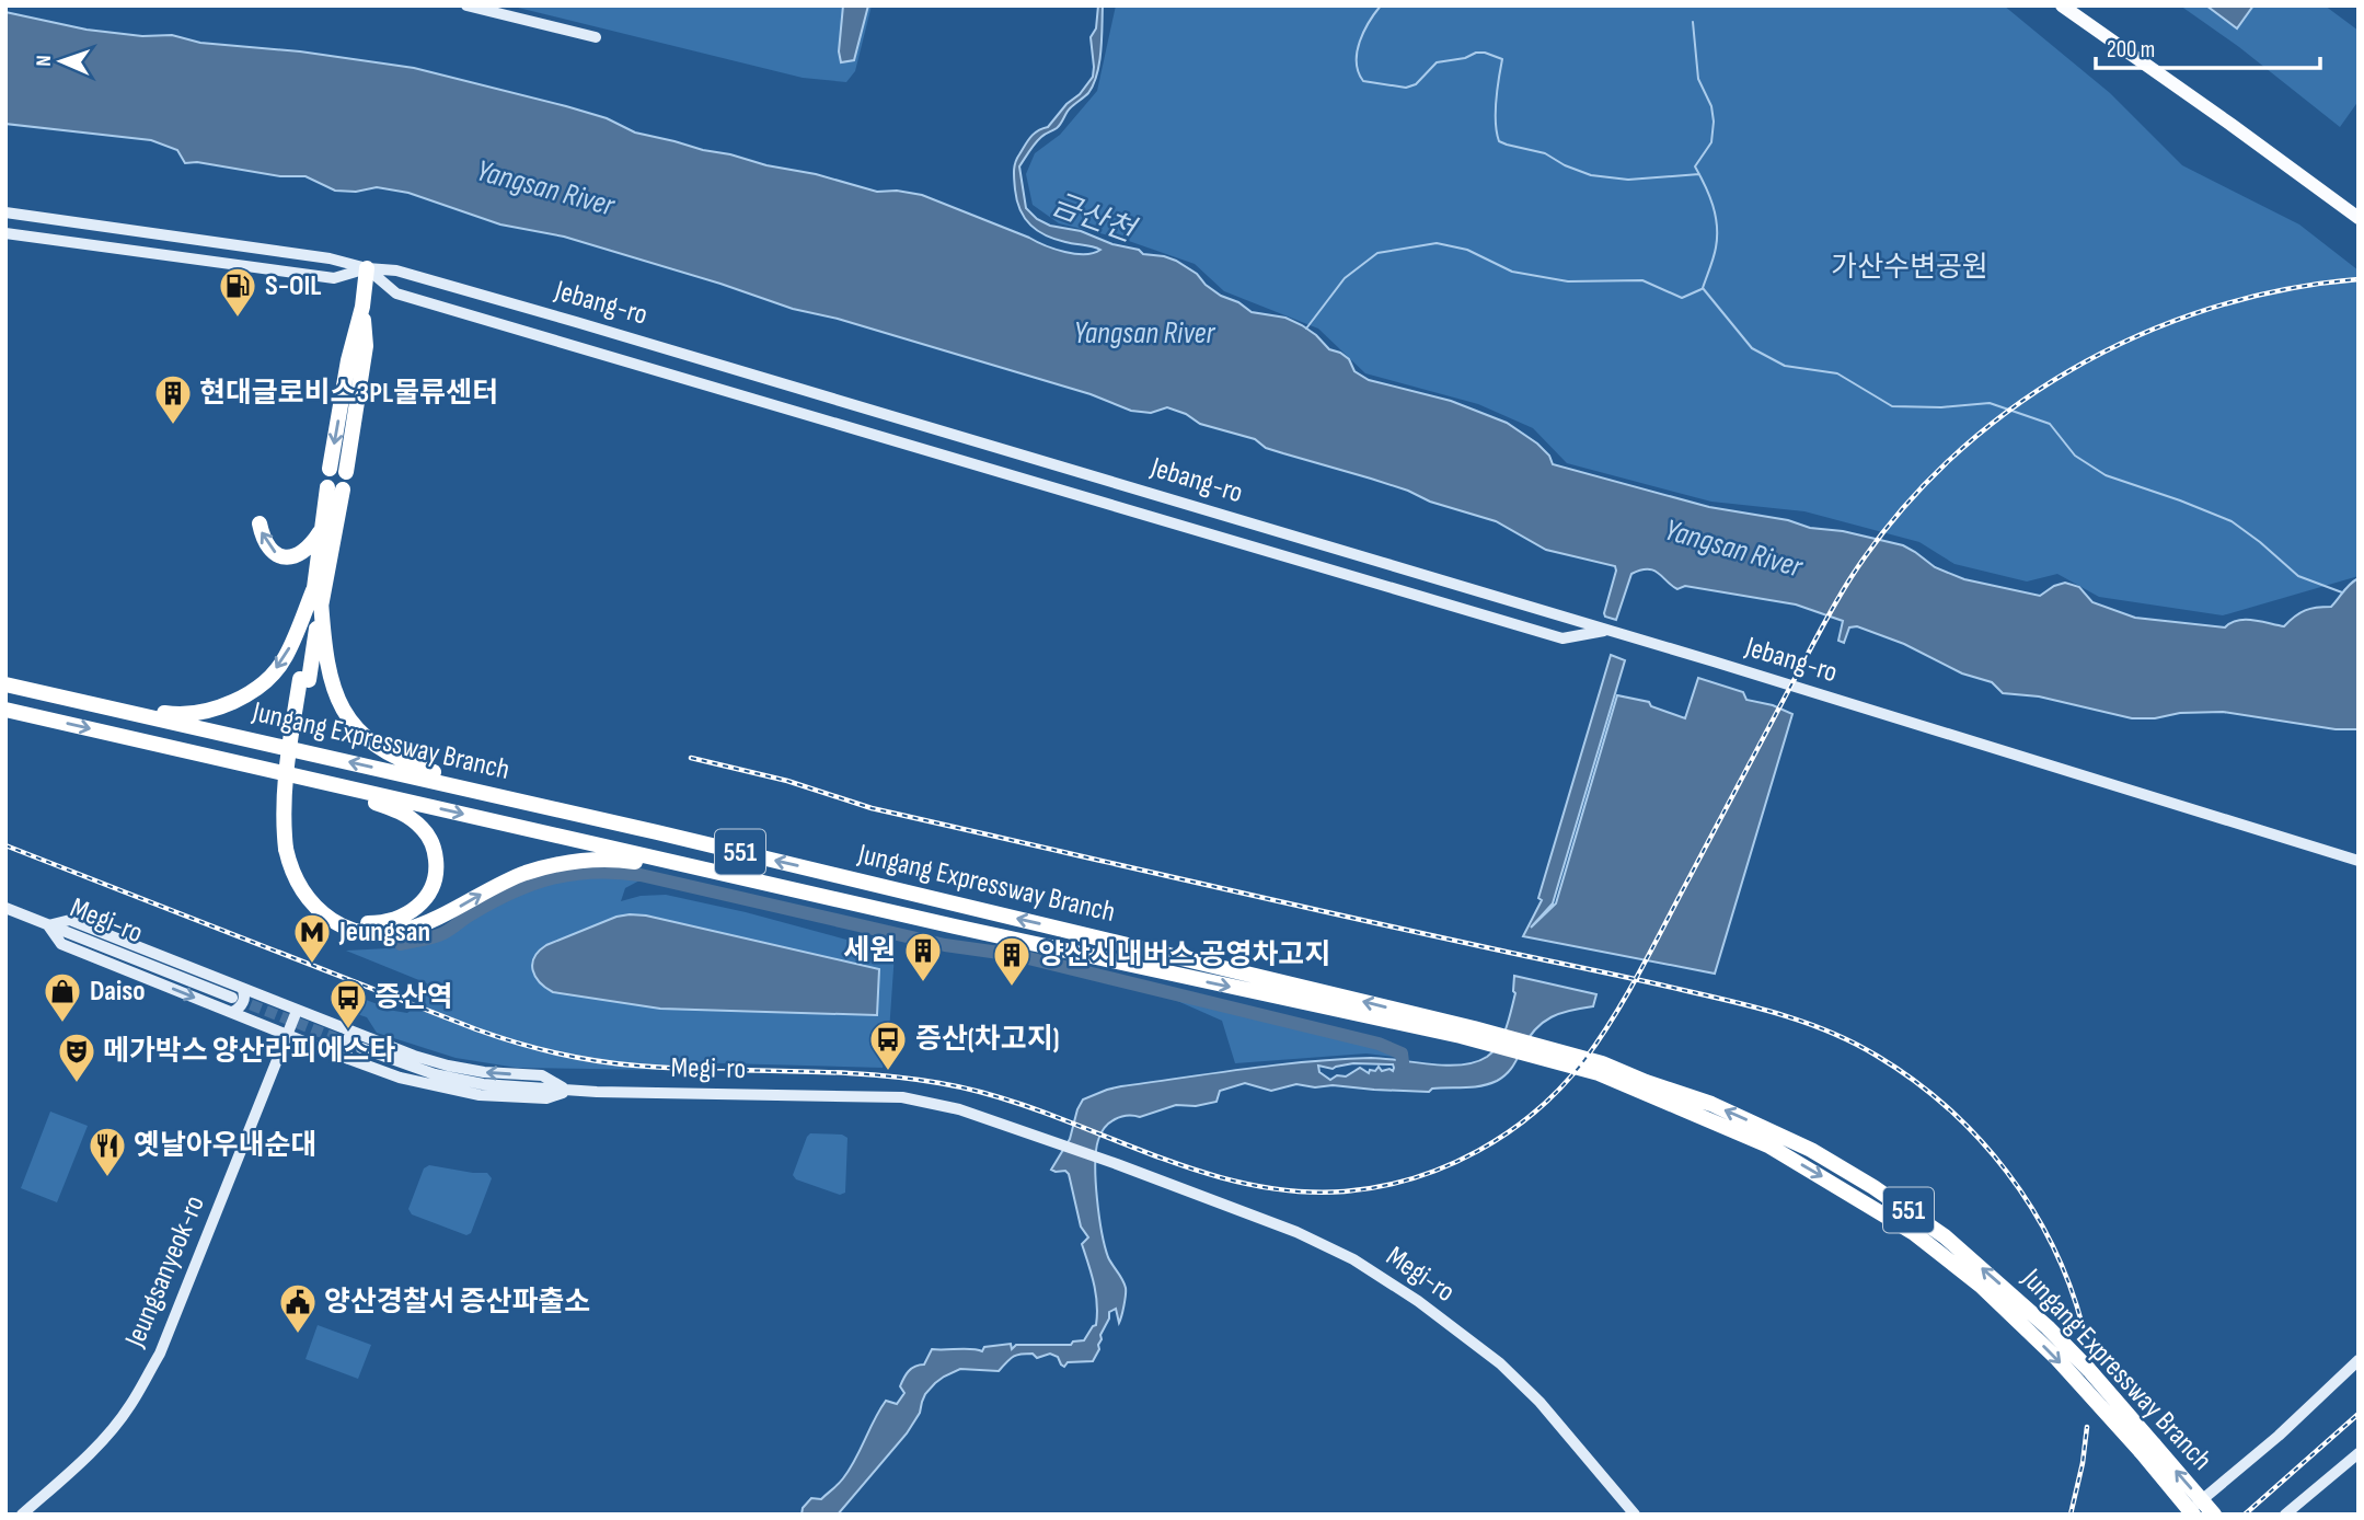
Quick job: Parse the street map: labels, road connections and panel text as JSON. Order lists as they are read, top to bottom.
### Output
{
  "streets": {
    "highway": ["Jungang Expressway Branch", "551"],
    "street": ["Jebang-ro", "Megi-ro", "Jeungsanyeok-ro"]
  },
  "water": ["Yangsan River", "금산천"],
  "parks": ["가산수변공원"],
  "places": {
    "fuel station": ["S-OIL"],
    "building": ["현대글로비스3PL물류센터", "세원", "양산시내버스 공영차고지"],
    "metro station": ["Jeungsan"],
    "shop": ["Daiso"],
    "bus stop": ["증산역", "증산(차고지)"],
    "theatre": ["메가박스 양산라피에스타"],
    "restaurant": ["옛날아우내순대"],
    "public building": ["양산경찰서 증산파출소"]
  },
  "scale_bar": "200 m",
  "north": "left"
}
